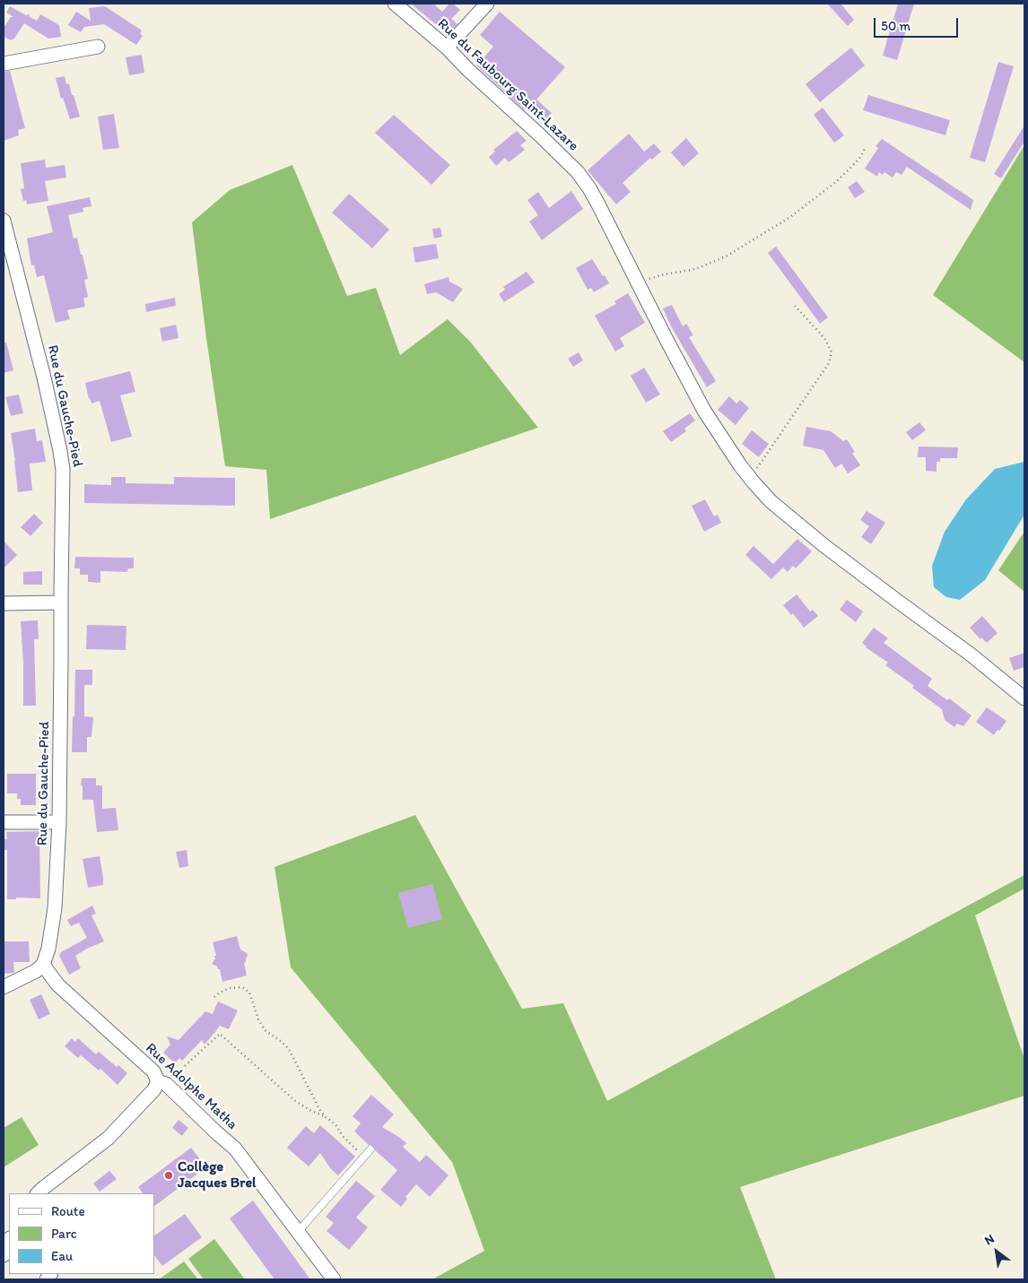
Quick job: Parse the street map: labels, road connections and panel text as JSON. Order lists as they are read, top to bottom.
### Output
{
  "streets": {
    "street": ["Rue du Faubourg Saint-Lazare", "Rue du Gauche-Pied", "Rue Adolphe Matha"]
  },
  "crossings": [
    ["Rue du Gauche-Pied", "Rue Adolphe Matha"]
  ],
  "places": ["Collège Jacques Brel"],
  "legend": ["Route", "Parc", "Eau"],
  "scale_bar": "50 m",
  "north": "top left"
}
